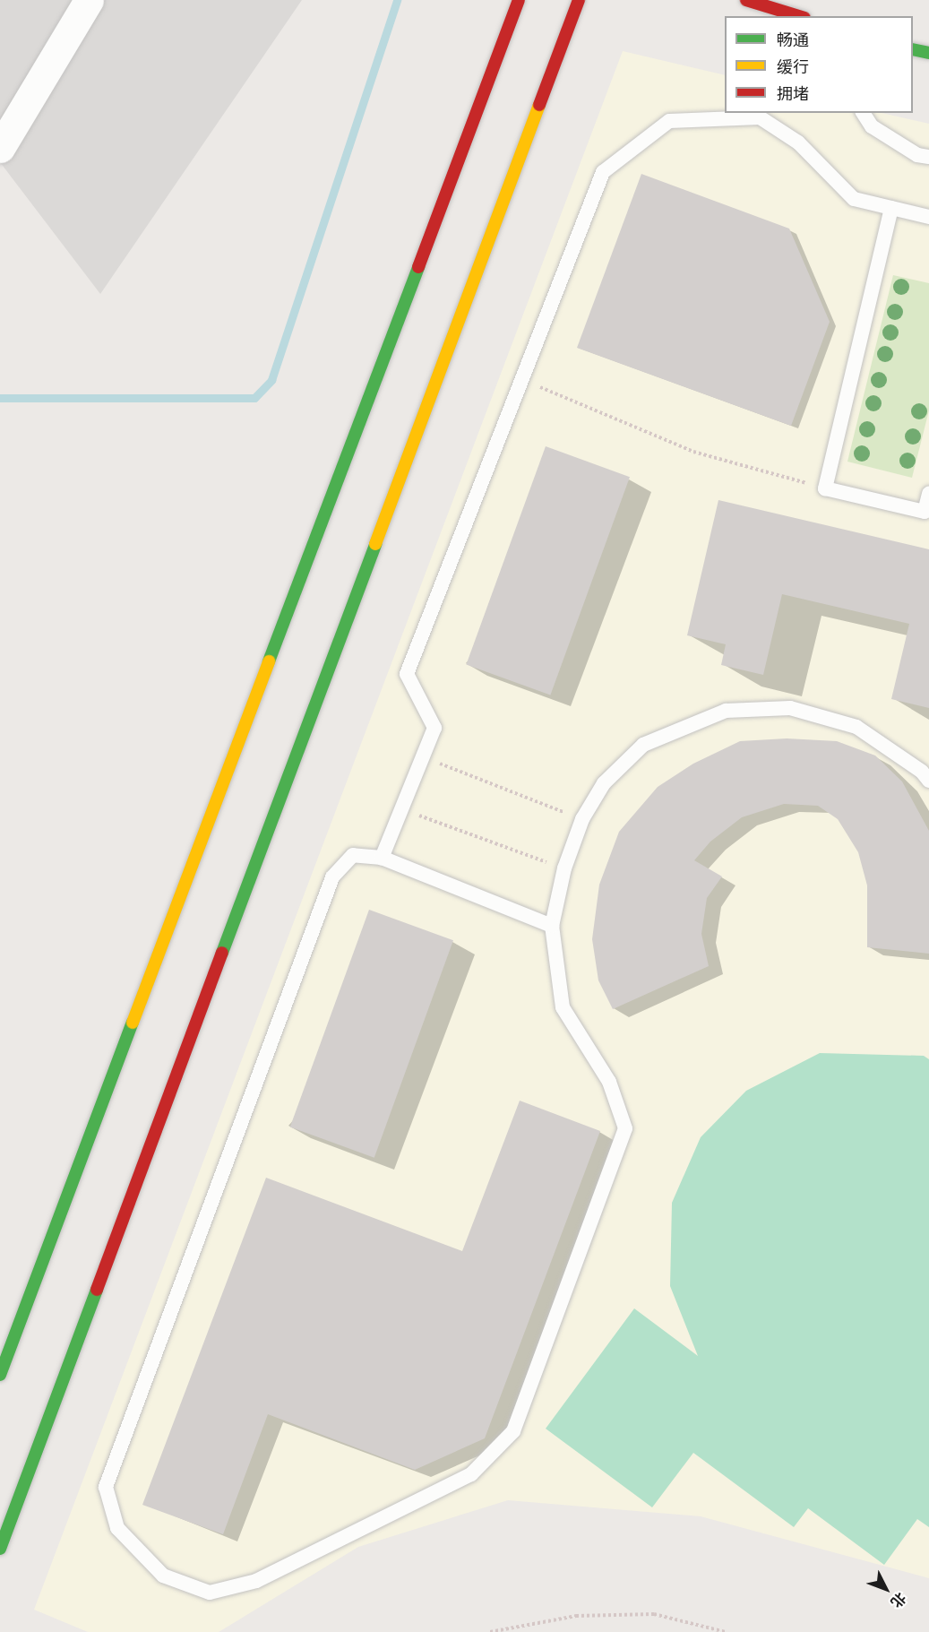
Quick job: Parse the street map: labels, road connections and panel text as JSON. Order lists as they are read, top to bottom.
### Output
{
  "legend": ["畅通", "缓行", "拥堵"],
  "north": "bottom right"
}
